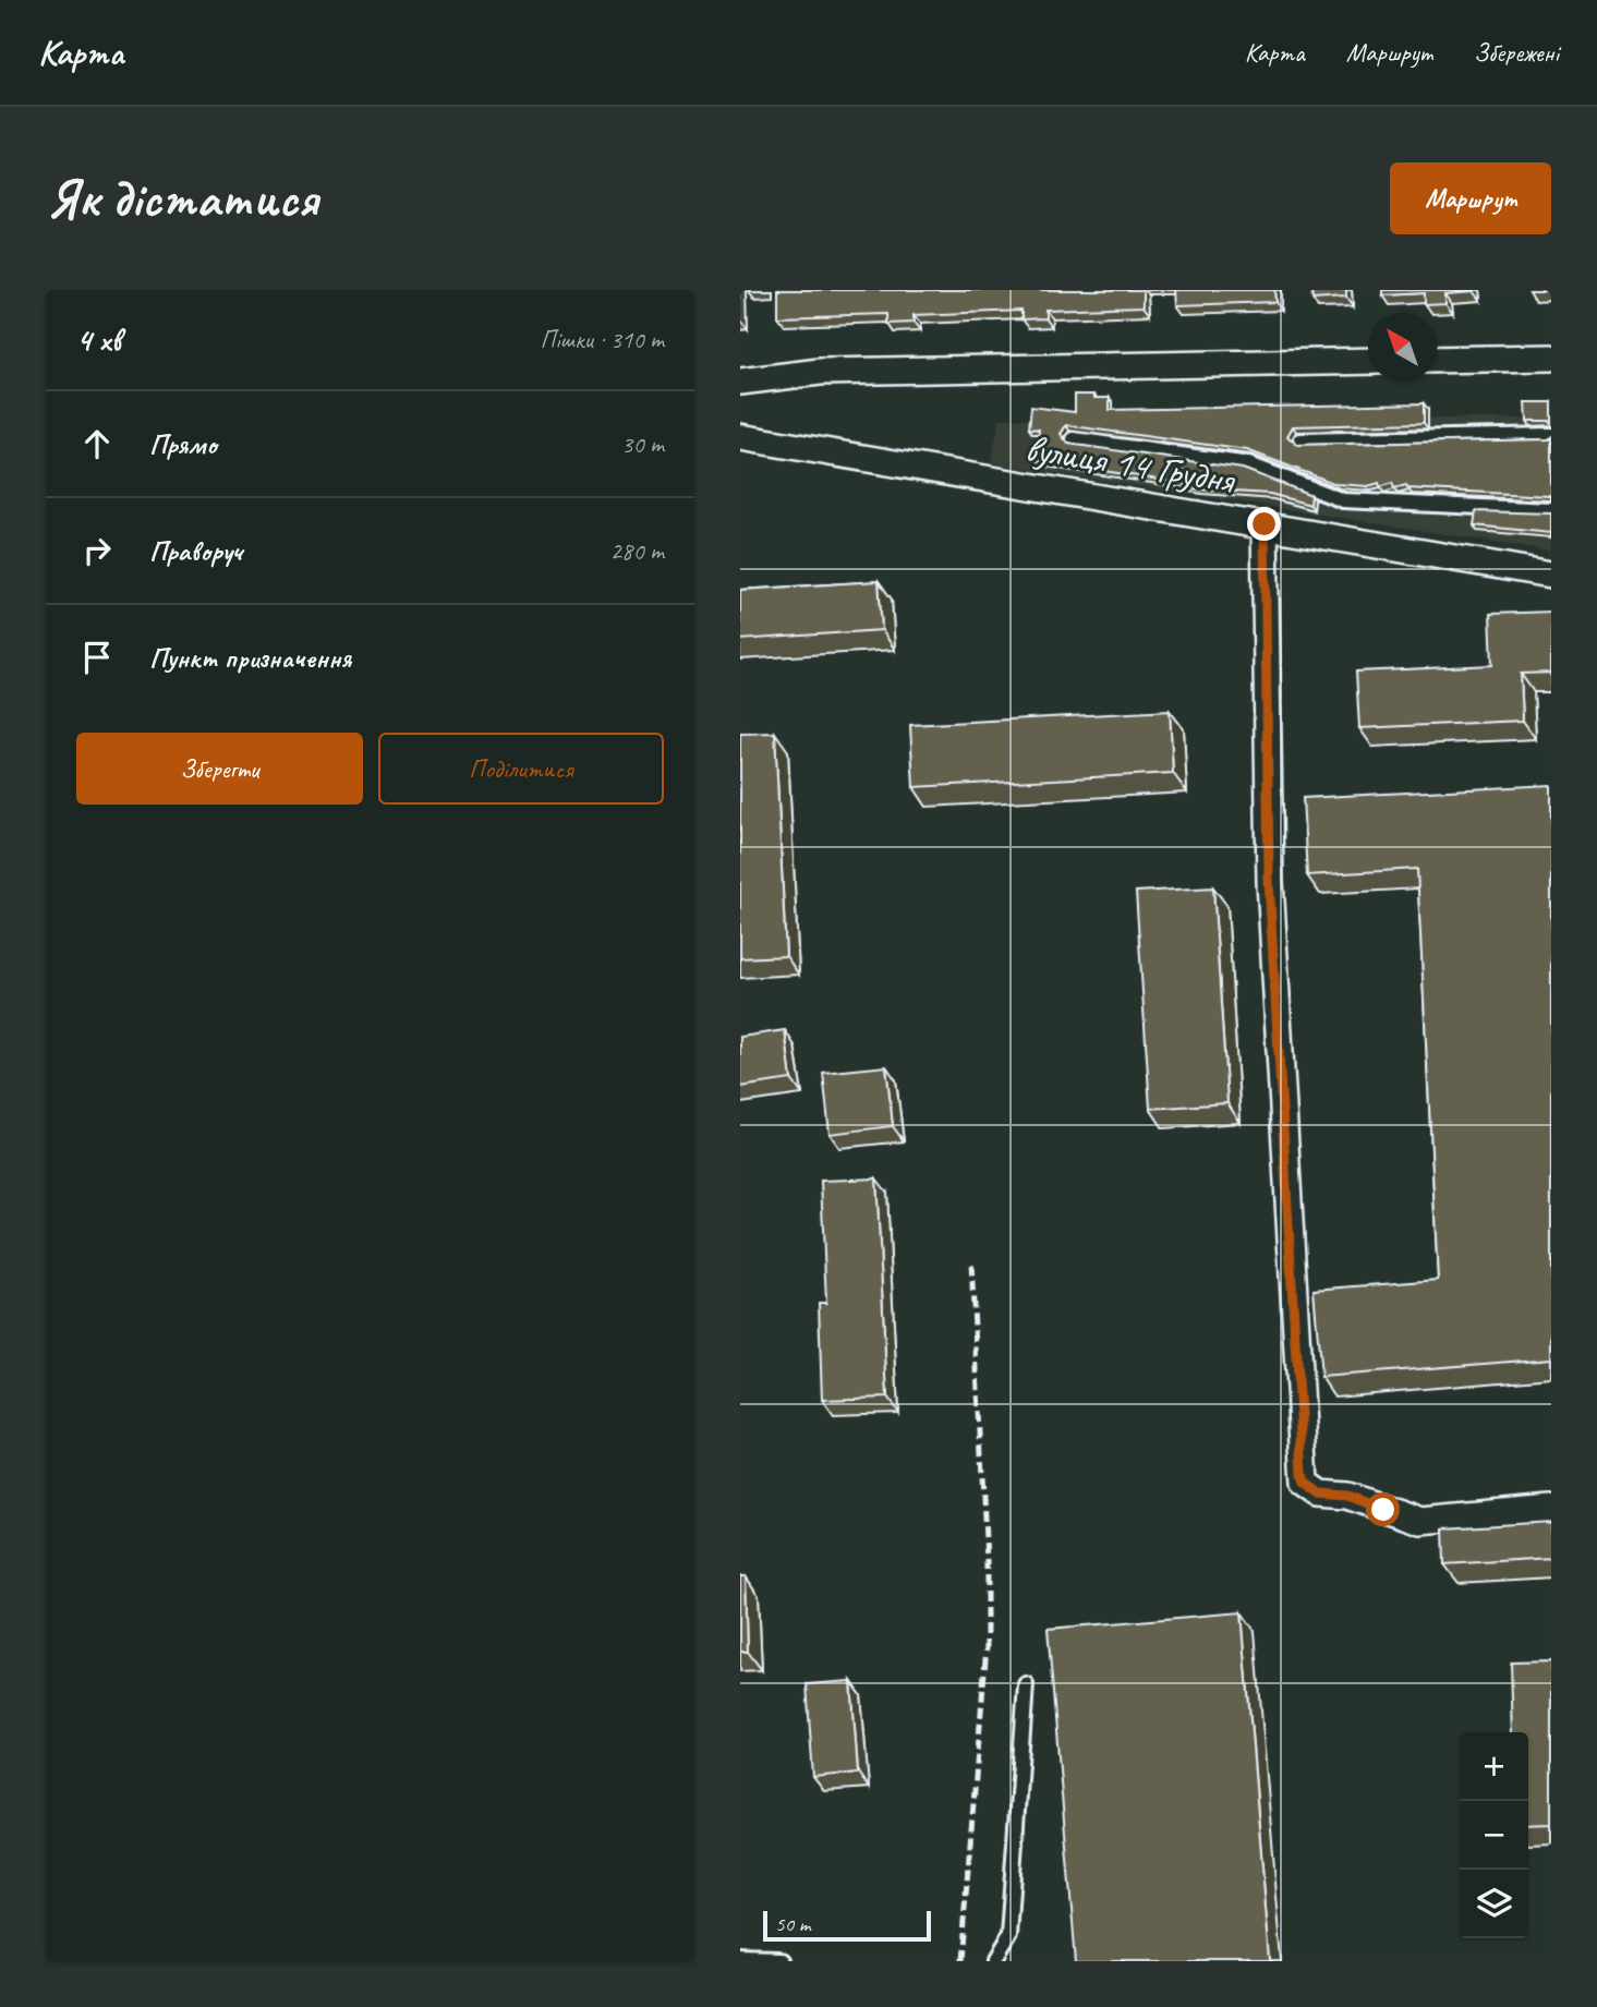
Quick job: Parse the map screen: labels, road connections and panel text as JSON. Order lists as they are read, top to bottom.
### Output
{
  "streets": {
    "street": ["вулиця 14 Грудня"]
  },
  "scale_bar": "50 m",
  "north": "top left",
  "page": {
    "header": "Карта",
    "nav": ["Карта", "Маршрут", "Збережені"],
    "buttons": [
      "Маршрут",
      ["Зберегти", "Поділитися"]
    ],
    "title": "Як дістатися",
    "heading": ["4 хв", "Пішки · 310 m"],
    "list": [
      ["Прямо", "30 m"],
      ["Праворуч", "280 m"],
      "Пункт призначення"
    ],
    "map_buttons": ["+", "−"],
    "scale": "50 m"
  }
}
